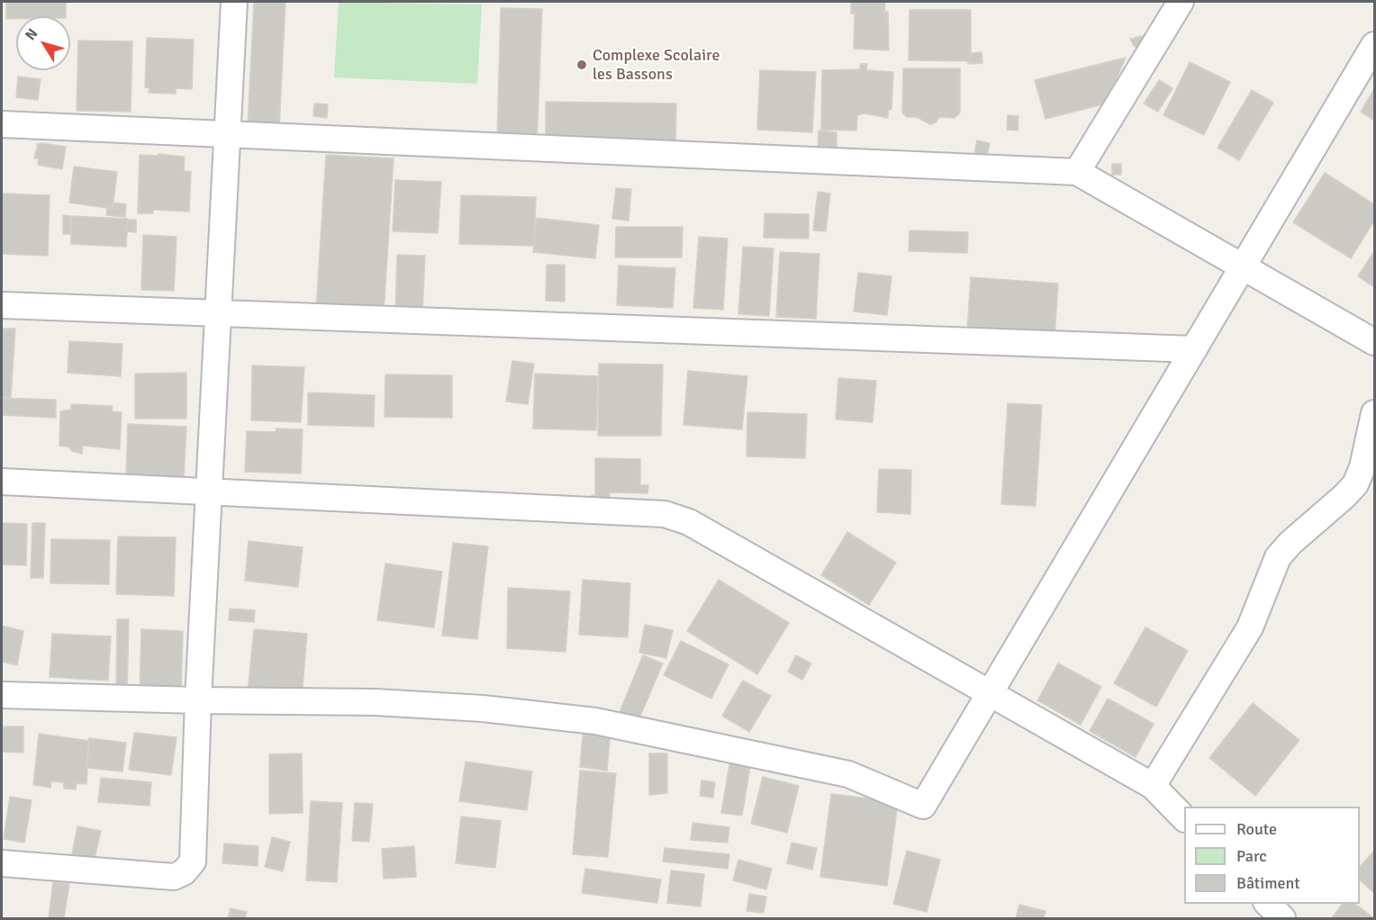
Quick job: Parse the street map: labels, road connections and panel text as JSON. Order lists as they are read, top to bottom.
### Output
{
  "places": ["Complexe Scolaire les Bassons"],
  "legend": ["Route", "Parc", "Bâtiment"],
  "north": "top left"
}
